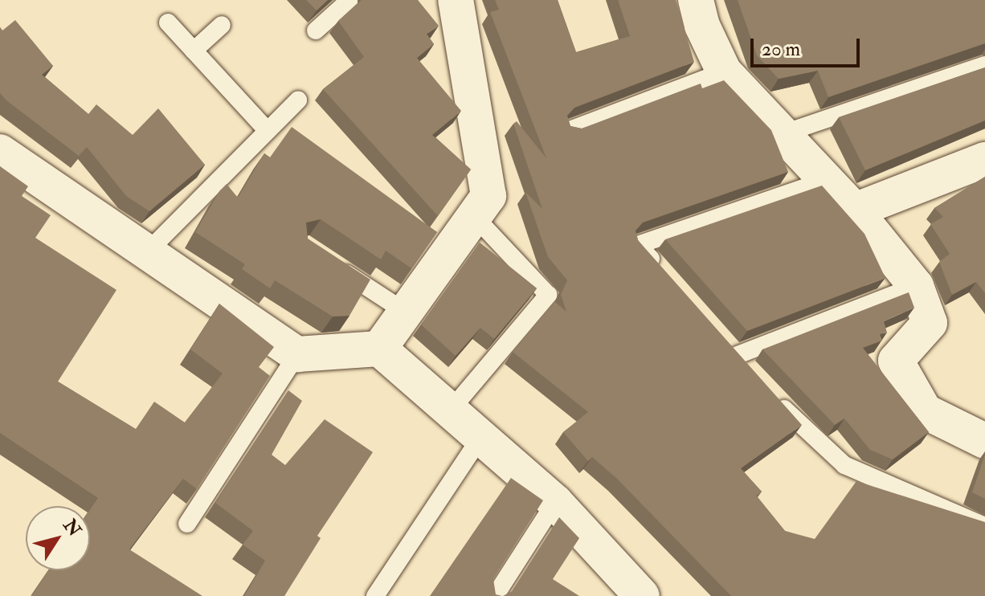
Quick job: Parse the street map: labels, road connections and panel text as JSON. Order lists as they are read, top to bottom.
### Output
{
  "scale_bar": "20 m",
  "north": "top right"
}
